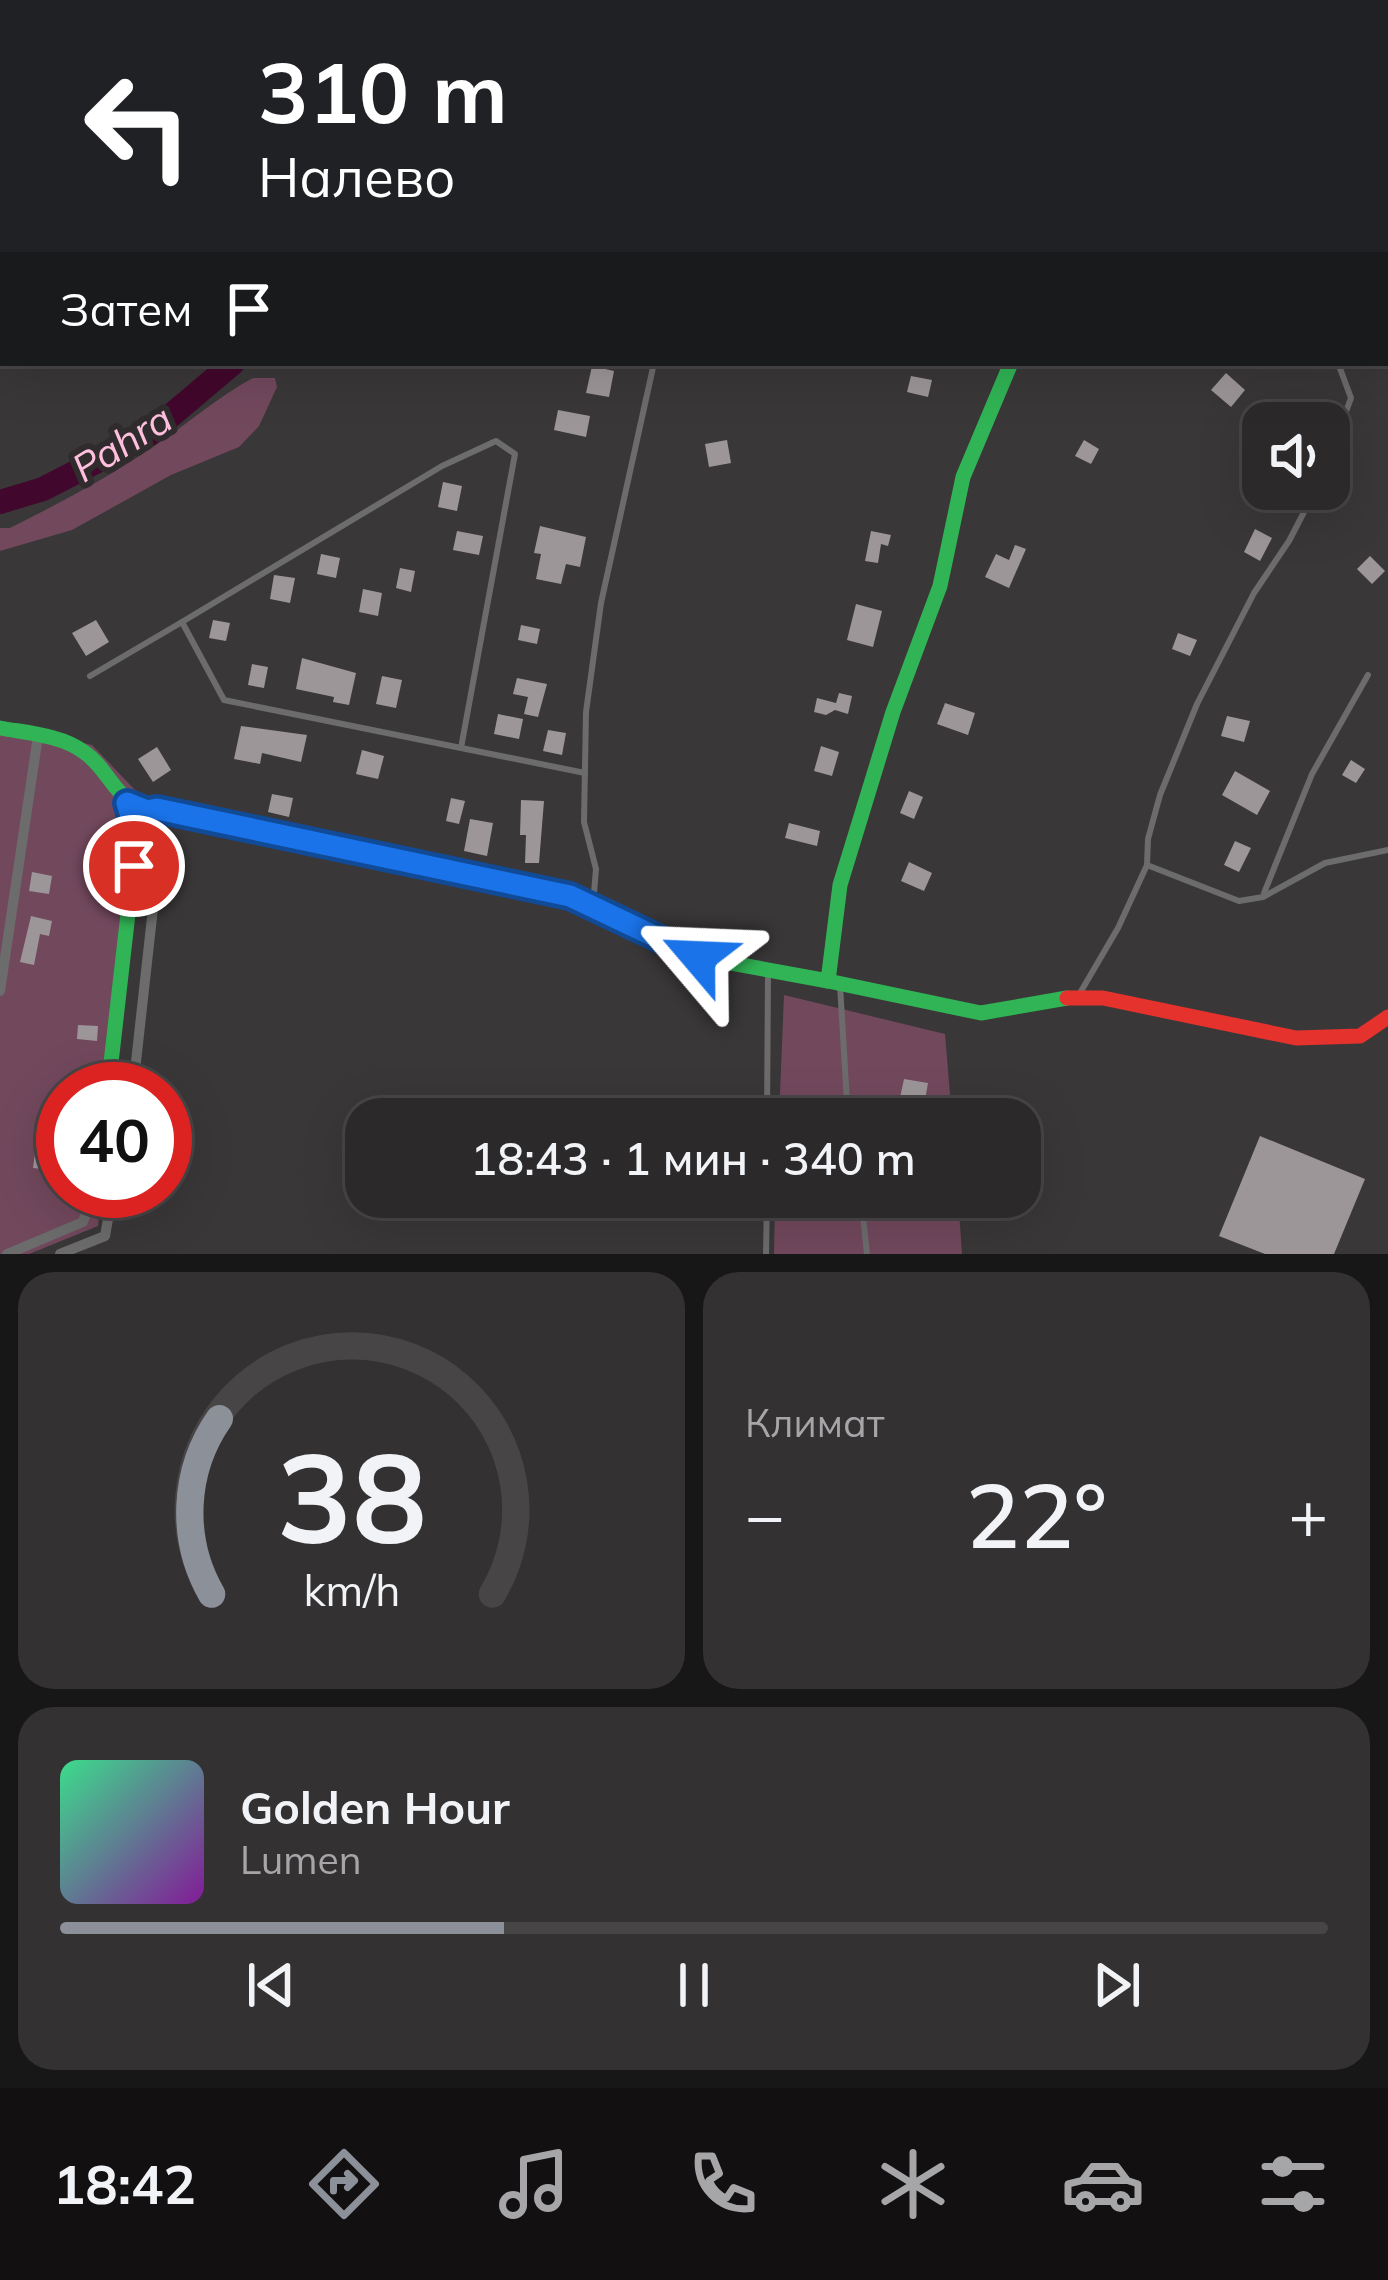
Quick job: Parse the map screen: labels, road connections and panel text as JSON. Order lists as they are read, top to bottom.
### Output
{
  "water": ["Pahra"],
  "page": {
    "turn": ["310 m", "Налево"],
    "then": "Затем",
    "limit": "40",
    "trip": "18:43 · 1 мин · 340 m",
    "tile": "Климат",
    "heat": ["−", "22°", "+"],
    "song": ["Golden Hour", "Lumen"],
    "tabs": "18:42",
    "gauge": ["38", "km/h"]
  }
}
